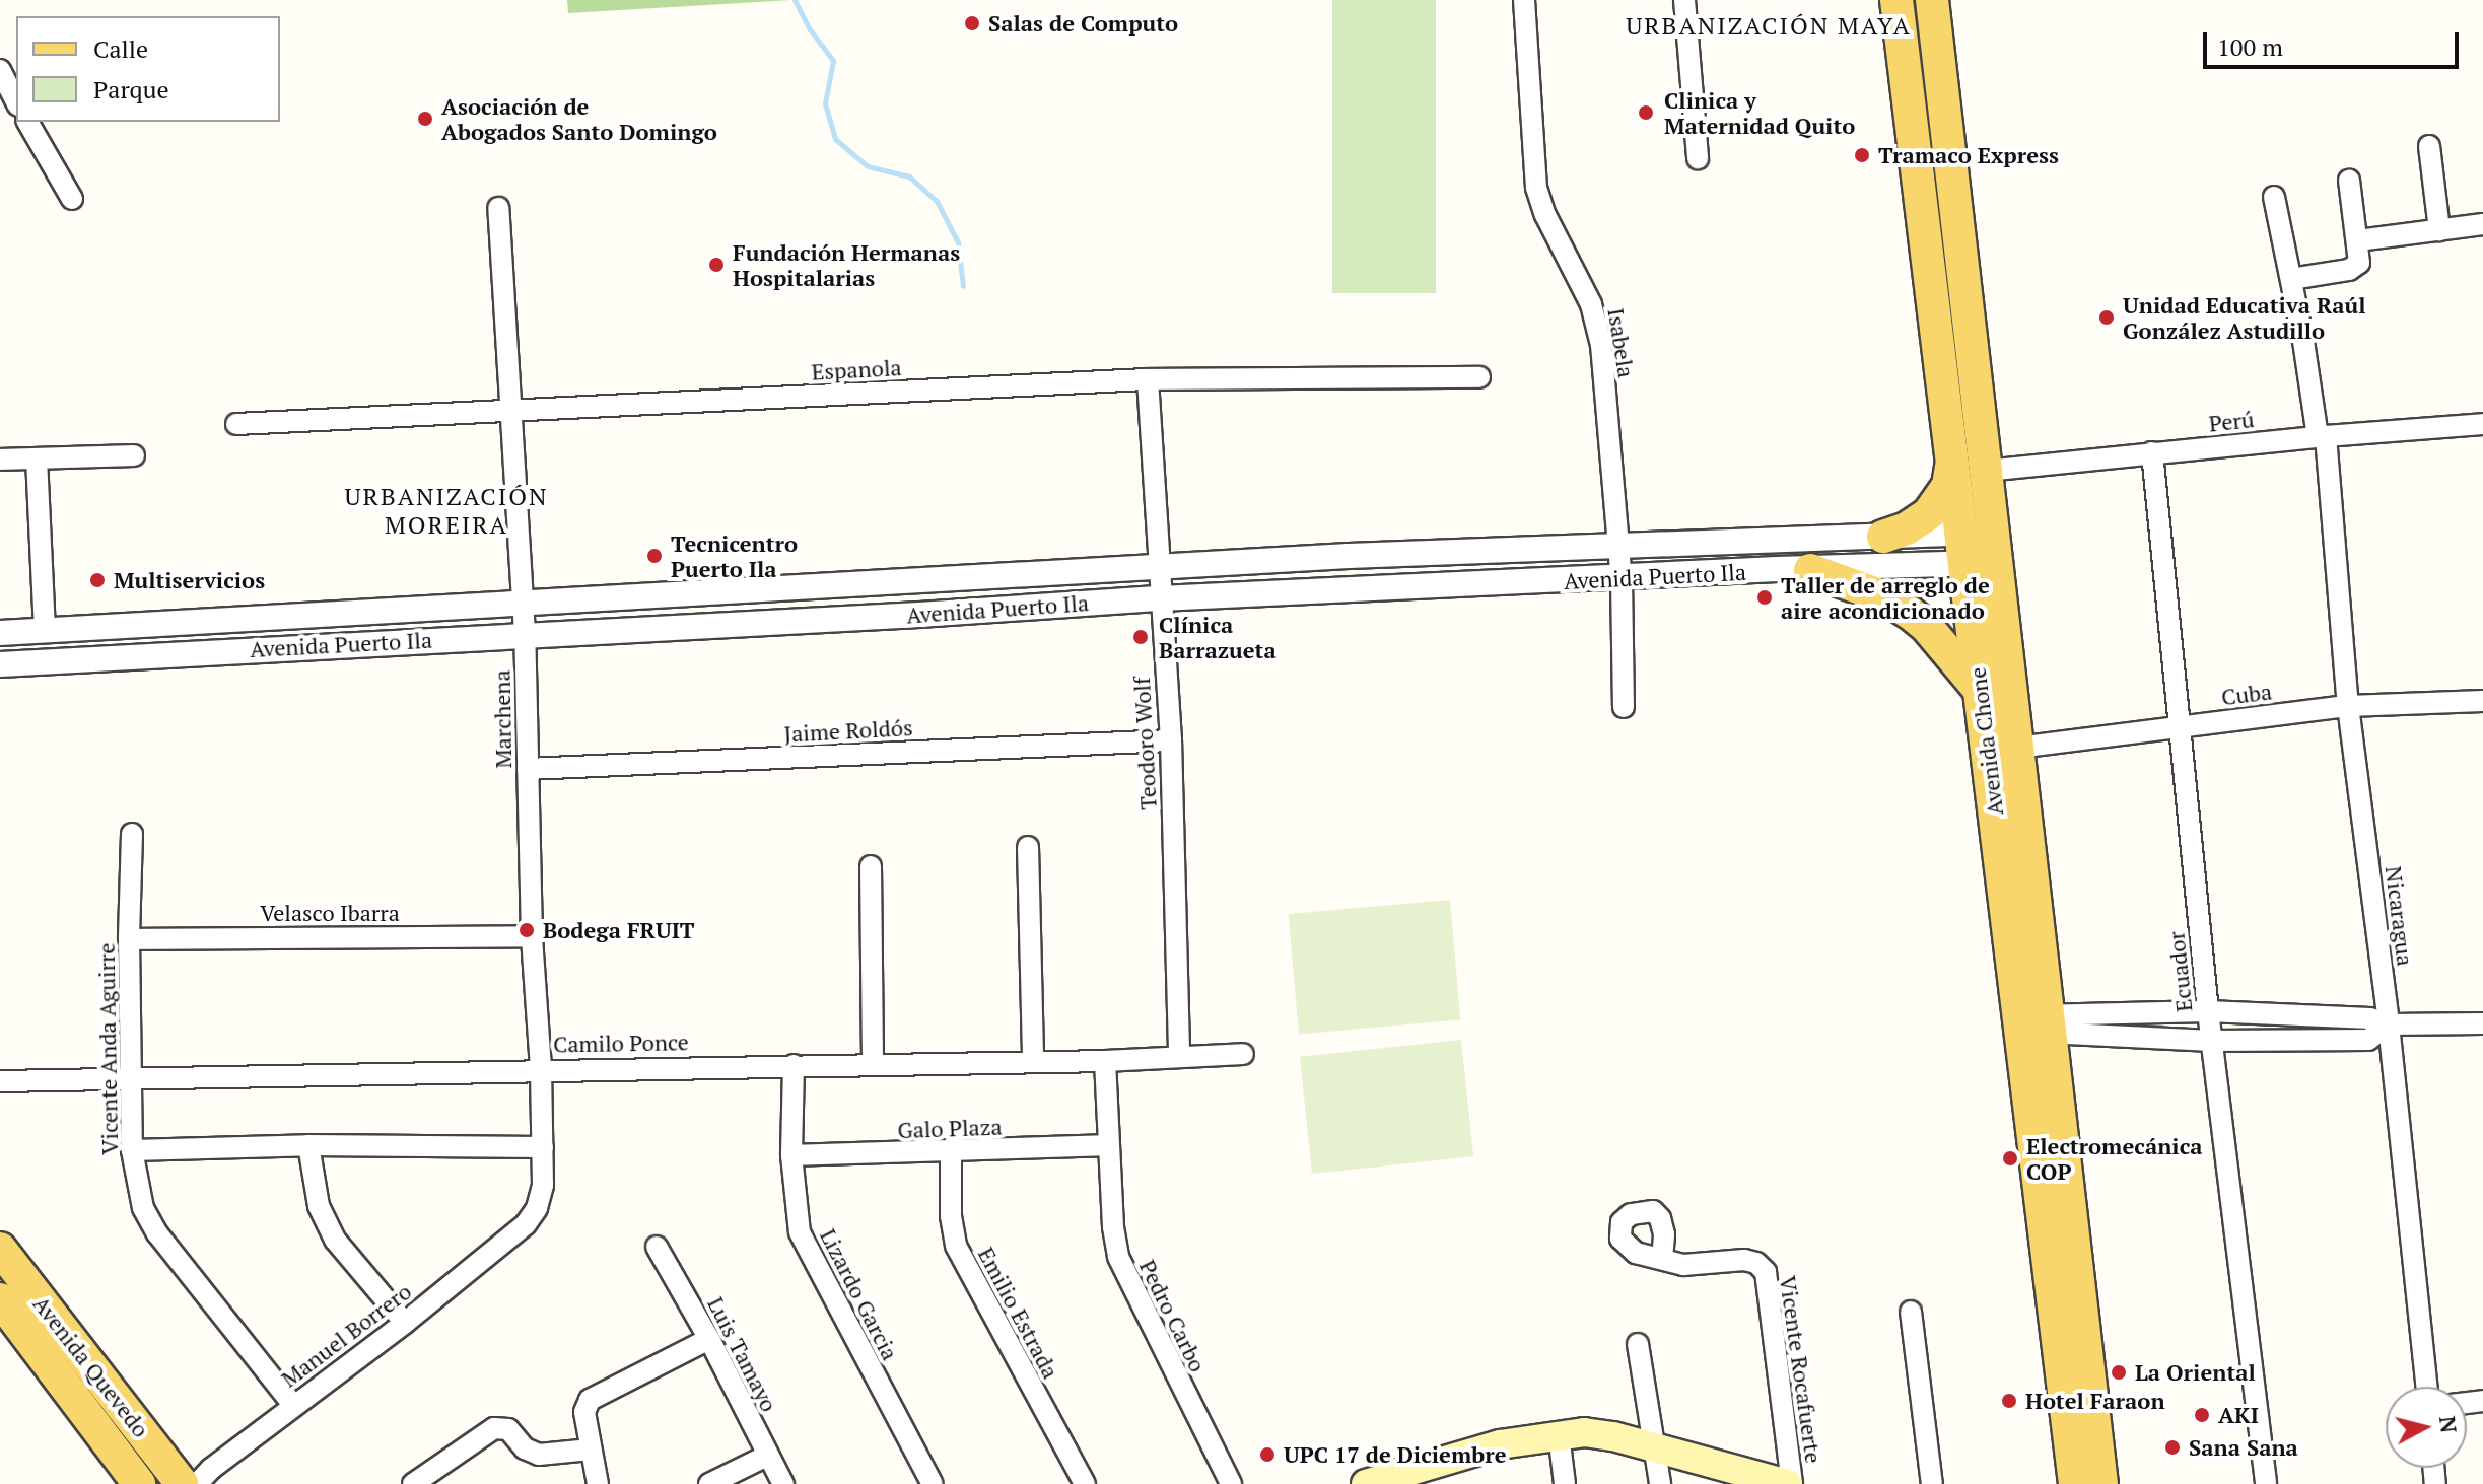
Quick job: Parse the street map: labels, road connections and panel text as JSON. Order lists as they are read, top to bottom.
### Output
{
  "streets": {
    "main road": ["Avenida Chone", "Avenida Quevedo"],
    "street": [
      "Isabela",
      "Espanola",
      "Perú",
      "Avenida Puerto Ila",
      "Cuba",
      "Marchena",
      "Jaime Roldós",
      "Teodoro Wolf",
      "Velasco Ibarra",
      "Nicaragua",
      "Ecuador",
      "Camilo Ponce",
      "Vicente Anda Aguirre",
      "Galo Plaza",
      "Lizardo Garcia",
      "Emilio Estrada",
      "Pedro Carbo",
      "Manuel Borrero",
      "Luis Tamayo",
      "Vicente Rocafuerte"
    ]
  },
  "crossings": [
    ["Isabela", "Avenida Puerto Ila"],
    ["Espanola", "Marchena"],
    ["Espanola", "Teodoro Wolf"],
    ["Perú", "Avenida Chone"],
    ["Perú", "Nicaragua"],
    ["Perú", "Ecuador"],
    ["Avenida Puerto Ila", "Marchena"],
    ["Avenida Puerto Ila", "Avenida Chone"],
    ["Avenida Puerto Ila", "Teodoro Wolf"],
    ["Cuba", "Avenida Chone"],
    ["Cuba", "Nicaragua"],
    ["Cuba", "Ecuador"],
    ["Marchena", "Jaime Roldós"],
    ["Marchena", "Velasco Ibarra"],
    ["Marchena", "Camilo Ponce"],
    ["Marchena", "Manuel Borrero"],
    ["Jaime Roldós", "Teodoro Wolf"],
    ["Teodoro Wolf", "Camilo Ponce"],
    ["Velasco Ibarra", "Vicente Anda Aguirre"],
    ["Camilo Ponce", "Vicente Anda Aguirre"],
    ["Camilo Ponce", "Lizardo Garcia"],
    ["Camilo Ponce", "Pedro Carbo"],
    ["Vicente Anda Aguirre", "Manuel Borrero"],
    ["Galo Plaza", "Lizardo Garcia"],
    ["Galo Plaza", "Emilio Estrada"],
    ["Galo Plaza", "Pedro Carbo"]
  ],
  "districts": ["URBANIZACIÓN MAYA", "URBANIZACIÓN MOREIRA"],
  "places": [
    "Salas de Computo",
    "Clinica y Maternidad Quito",
    "Asociación de Abogados Santo Domingo",
    "Tramaco Express",
    "Fundación Hermanas Hospitalarias",
    "Unidad Educativa Raúl González Astudillo",
    "Tecnicentro Puerto Ila",
    "Multiservicios",
    "Taller de arreglo de aire acondicionado",
    "Clínica Barrazueta",
    "Bodega FRUIT",
    "Electromecánica COP",
    "La Oriental",
    "Hotel Faraon",
    "AKI",
    "Sana Sana",
    "UPC 17 de Diciembre"
  ],
  "legend": ["Calle", "Parque"],
  "scale_bar": "100 m",
  "north": "right"
}
